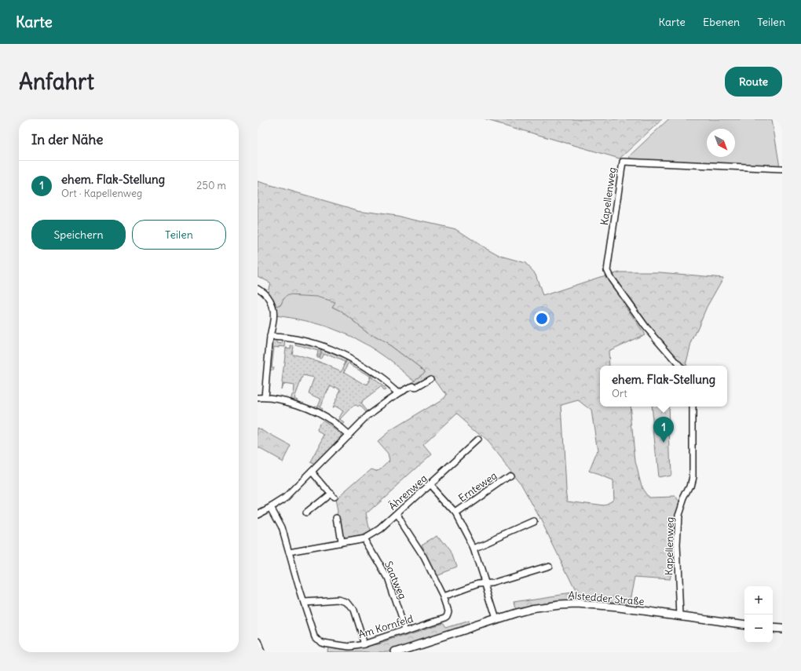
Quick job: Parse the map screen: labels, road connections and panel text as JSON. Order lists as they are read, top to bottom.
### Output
{
  "streets": {
    "street": [
      "Kapellenweg",
      "Ernteweg",
      "Ährenweg",
      "Saatweg",
      "Alstedder Straße",
      "Am Kornfeld"
    ]
  },
  "crossings": [
    ["Kapellenweg", "Alstedder Straße"],
    ["Ernteweg", "Ährenweg"],
    ["Ernteweg", "Alstedder Straße"],
    ["Ährenweg", "Saatweg"],
    ["Ährenweg", "Am Kornfeld"],
    ["Saatweg", "Am Kornfeld"]
  ],
  "north": "bottom right",
  "page": {
    "header": "Karte",
    "nav": ["Karte", "Ebenen", "Teilen"],
    "buttons": [
      "Route",
      ["Speichern", "Teilen"]
    ],
    "title": "Anfahrt",
    "heading": "In der Nähe",
    "list": [
      {
        "mark": "1",
        "name": "ehem. Flak-Stellung",
        "note": "Ort · Kapellenweg",
        "value": "250 m"
      }
    ],
    "popup": ["ehem. Flak-Stellung", "Ort"],
    "pins": "1",
    "map_buttons": ["+", "−"]
  }
}
